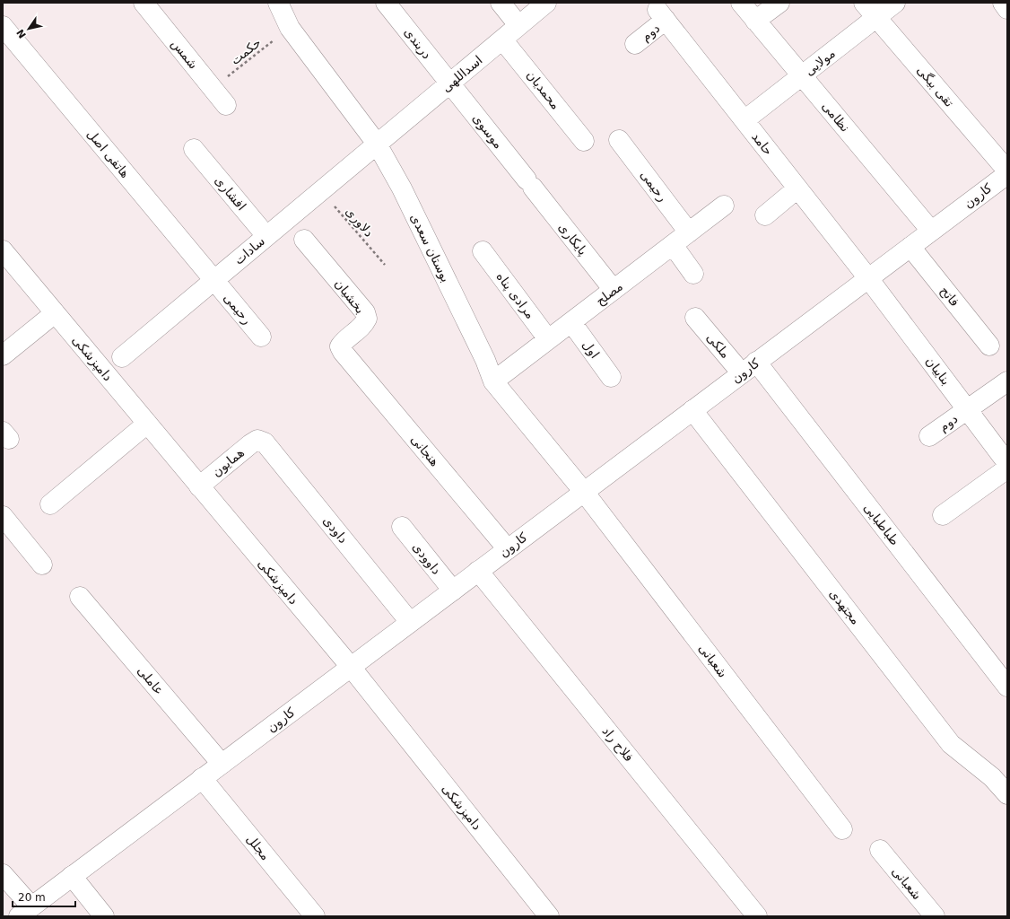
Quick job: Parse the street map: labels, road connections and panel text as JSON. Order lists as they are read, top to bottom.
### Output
{
  "streets": {
    "street": [
      "دوم",
      "دربندی",
      "شمس",
      "مولایی",
      "اسداللهی",
      "تقی بیگی",
      "محمدیان",
      "نظامی",
      "موسوی",
      "حامد",
      "هاتفی اصل",
      "رحیمی",
      "افشاری",
      "کارون",
      "پایکاری",
      "بوستان سعدی",
      "سادات",
      "مصلح",
      "مرادی پناه",
      "بخشیان",
      "فاتح",
      "ملکی",
      "اول",
      "دامپزشکی",
      "بناییان",
      "هنجانی",
      "همایون",
      "طباطبایی",
      "داودی",
      "داوودی",
      "مجتهدی",
      "شعبانی",
      "عاملی",
      "فلاح راد",
      "مجلل"
    ],
    "path": ["حکمت", "دلاوری"]
  },
  "crossings": [
    ["دوم", "حامد"],
    ["دوم", "بناییان"],
    ["دربندی", "اسداللهی"],
    ["دربندی", "موسوی"],
    ["حکمت", "شمس"],
    ["حکمت", "بوستان سعدی"],
    ["مولایی", "تقی بیگی"],
    ["مولایی", "نظامی"],
    ["مولایی", "حامد"],
    ["اسداللهی", "محمدیان"],
    ["اسداللهی", "موسوی"],
    ["اسداللهی", "بوستان سعدی"],
    ["اسداللهی", "سادات"],
    ["نظامی", "کارون"],
    ["موسوی", "پایکاری"],
    ["حامد", "کارون"],
    ["حامد", "بناییان"],
    ["هاتفی اصل", "رحیمی"],
    ["هاتفی اصل", "سادات"],
    ["رحیمی", "سادات"],
    ["رحیمی", "مصلح"],
    ["افشاری", "سادات"],
    ["کارون", "بوستان سعدی"],
    ["کارون", "فاتح"],
    ["کارون", "ملکی"],
    ["کارون", "دامپزشکی"],
    ["کارون", "بناییان"],
    ["کارون", "هنجانی"],
    ["کارون", "طباطبایی"],
    ["کارون", "داودی"],
    ["کارون", "داوودی"],
    ["کارون", "مجتهدی"],
    ["کارون", "شعبانی"],
    ["کارون", "عاملی"],
    ["کارون", "فلاح راد"],
    ["کارون", "مجلل"],
    ["دلاوری", "سادات"],
    ["پایکاری", "مصلح"],
    ["بوستان سعدی", "سادات"],
    ["بوستان سعدی", "مصلح"],
    ["بوستان سعدی", "شعبانی"],
    ["سادات", "دامپزشکی"],
    ["مصلح", "مرادی پناه"],
    ["مصلح", "اول"],
    ["بخشیان", "هنجانی"],
    ["ملکی", "طباطبایی"],
    ["دامپزشکی", "همایون"],
    ["همایون", "داودی"]
  ],
  "scale_bar": "20 m",
  "north": "bottom left"
}
